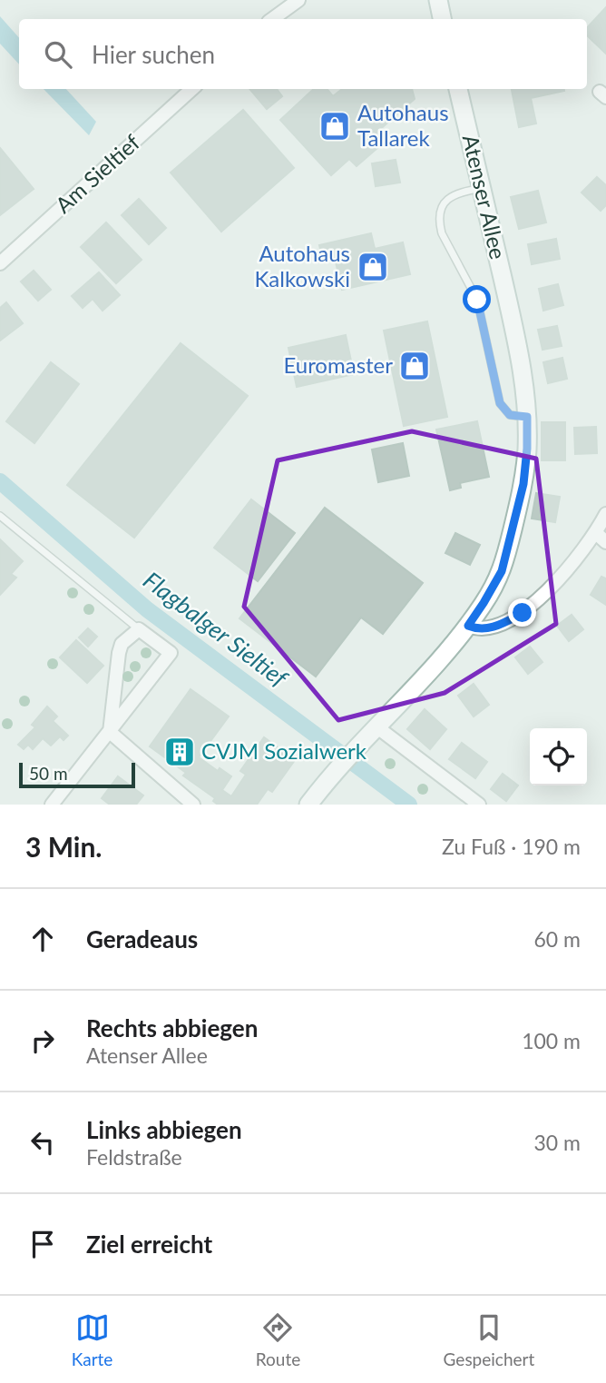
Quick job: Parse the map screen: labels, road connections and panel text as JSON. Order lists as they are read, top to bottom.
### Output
{
  "streets": {
    "street": ["Am Sieltief", "Atenser Allee"]
  },
  "water": ["Flagbalger Sieltief"],
  "places": {
    "shop": ["Autohaus Tallarek", "Autohaus Kalkowski", "Euromaster"],
    "building": ["CVJM Sozialwerk"]
  },
  "scale_bar": "50 m",
  "page": {
    "search": "Hier suchen",
    "scale": "50 m",
    "heading": ["3 Min.", "Zu Fuß · 190 m"],
    "list": [
      ["Geradeaus", "60 m"],
      ["Rechts abbiegen", "Atenser Allee", "100 m"],
      ["Links abbiegen", "Feldstraße", "30 m"],
      "Ziel erreicht"
    ],
    "nav": ["Karte", "Route", "Gespeichert"]
  }
}
